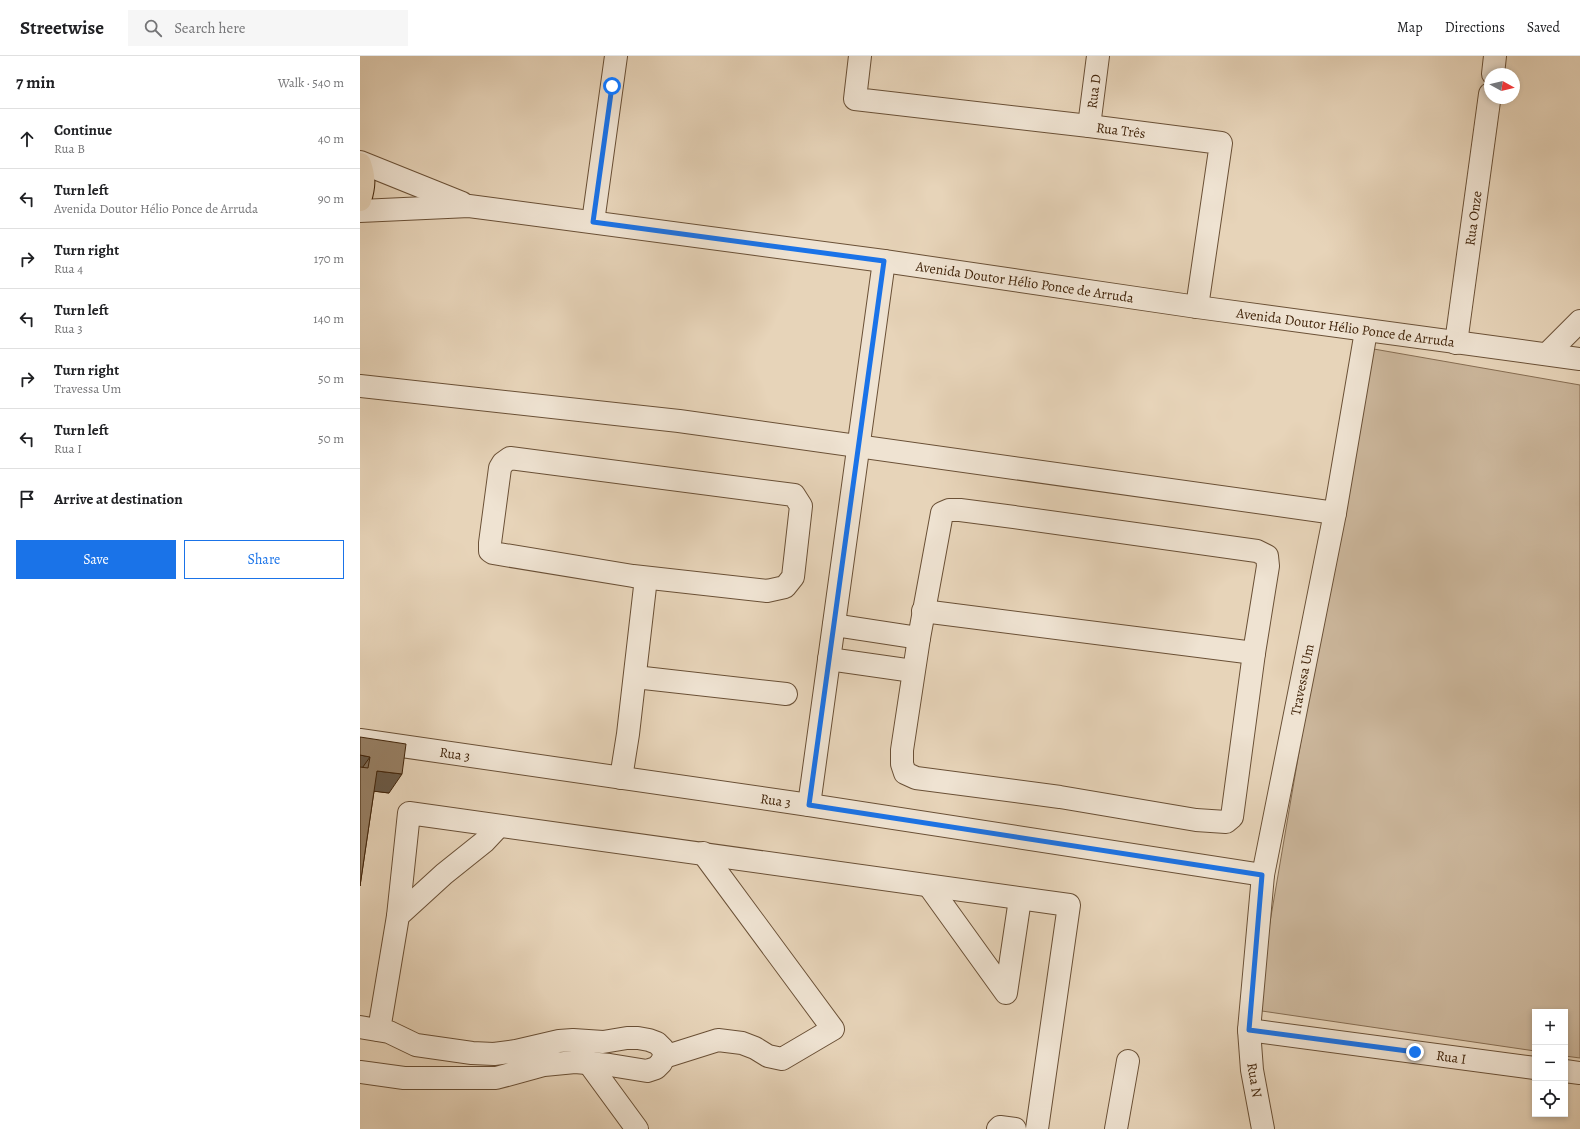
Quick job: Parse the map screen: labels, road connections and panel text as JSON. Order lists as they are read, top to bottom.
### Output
{
  "streets": {
    "street": [
      "Rua D",
      "Rua Três",
      "Rua Onze",
      "Avenida Doutor Hélio Ponce de Arruda",
      "Travessa Um",
      "Rua 3",
      "Rua I",
      "Rua N"
    ]
  },
  "crossings": [
    ["Rua D", "Rua Três"],
    ["Rua Três", "Avenida Doutor Hélio Ponce de Arruda"],
    ["Rua Onze", "Avenida Doutor Hélio Ponce de Arruda"],
    ["Avenida Doutor Hélio Ponce de Arruda", "Travessa Um"],
    ["Travessa Um", "Rua 3"],
    ["Travessa Um", "Rua I"],
    ["Travessa Um", "Rua N"],
    ["Rua I", "Rua N"]
  ],
  "north": "right",
  "page": {
    "header": "Streetwise",
    "search": "Search here",
    "nav": ["Map", "Directions", "Saved"],
    "heading": ["7 min", "Walk · 540 m"],
    "list": [
      ["Continue", "Rua B", "40 m"],
      ["Turn left", "Avenida Doutor Hélio Ponce de Arruda", "90 m"],
      ["Turn right", "Rua 4", "170 m"],
      ["Turn left", "Rua 3", "140 m"],
      ["Turn right", "Travessa Um", "50 m"],
      ["Turn left", "Rua I", "50 m"],
      "Arrive at destination"
    ],
    "buttons": ["Save", "Share"],
    "map_buttons": ["+", "−"]
  }
}
